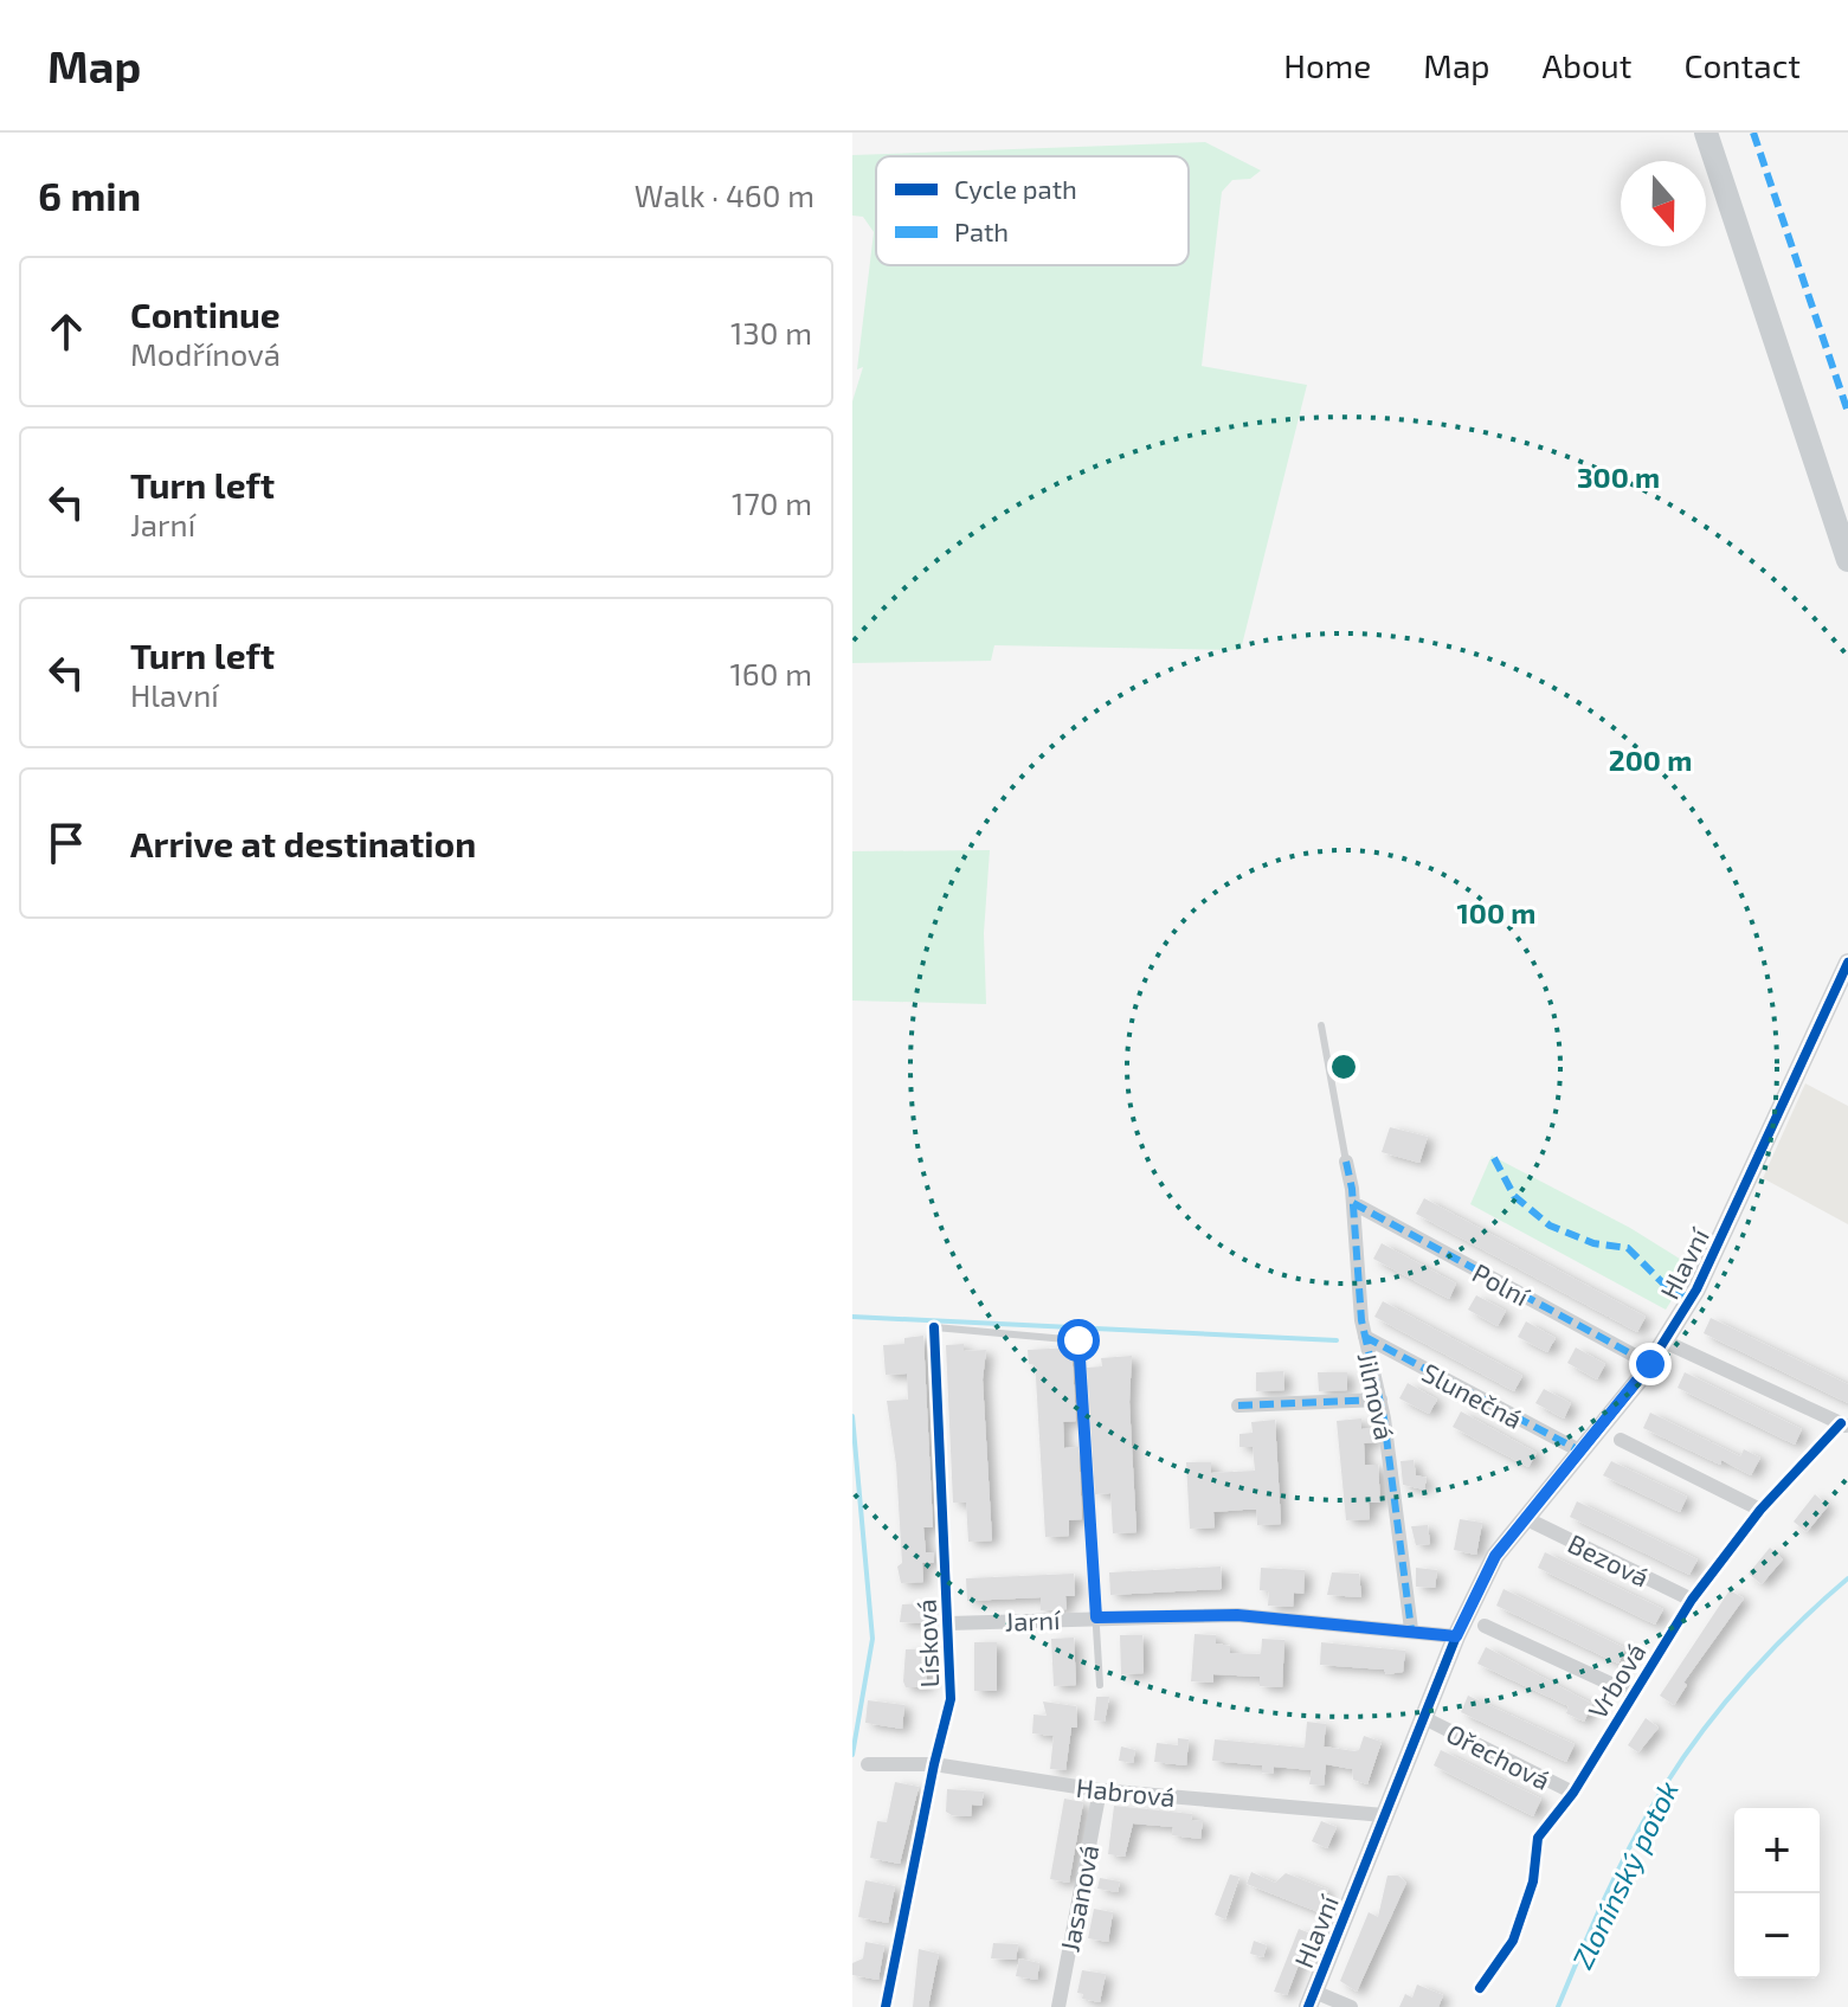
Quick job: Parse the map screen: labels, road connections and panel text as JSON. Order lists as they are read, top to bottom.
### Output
{
  "streets": {
    "street": [
      "Hlavní",
      "Polní",
      "Slunečná",
      "Jilmová",
      "Bezová",
      "Jarní",
      "Lísková",
      "Vrbová",
      "Ořechová",
      "Habrová",
      "Jasanová"
    ]
  },
  "crossings": [
    ["Hlavní", "Polní"],
    ["Hlavní", "Slunečná"],
    ["Hlavní", "Bezová"],
    ["Hlavní", "Jarní"],
    ["Hlavní", "Vrbová"],
    ["Hlavní", "Ořechová"],
    ["Hlavní", "Habrová"],
    ["Polní", "Jilmová"],
    ["Slunečná", "Jilmová"],
    ["Jilmová", "Jarní"],
    ["Bezová", "Vrbová"],
    ["Jarní", "Lísková"],
    ["Lísková", "Habrová"],
    ["Vrbová", "Ořechová"],
    ["Habrová", "Jasanová"]
  ],
  "water": ["Zlonínský potok"],
  "legend": ["Cycle path", "Path"],
  "north": "bottom",
  "page": {
    "header": "Map",
    "nav": [
      "Home",
      "Map",
      "About",
      "Contact"
    ],
    "heading": ["6 min", "Walk · 460 m"],
    "list": [
      ["Continue", "Modřínová", "130 m"],
      ["Turn left", "Jarní", "170 m"],
      ["Turn left", "Hlavní", "160 m"],
      "Arrive at destination"
    ],
    "map_buttons": ["+", "−"]
  },
  "rings": ["300 m", "200 m", "100 m"]
}
